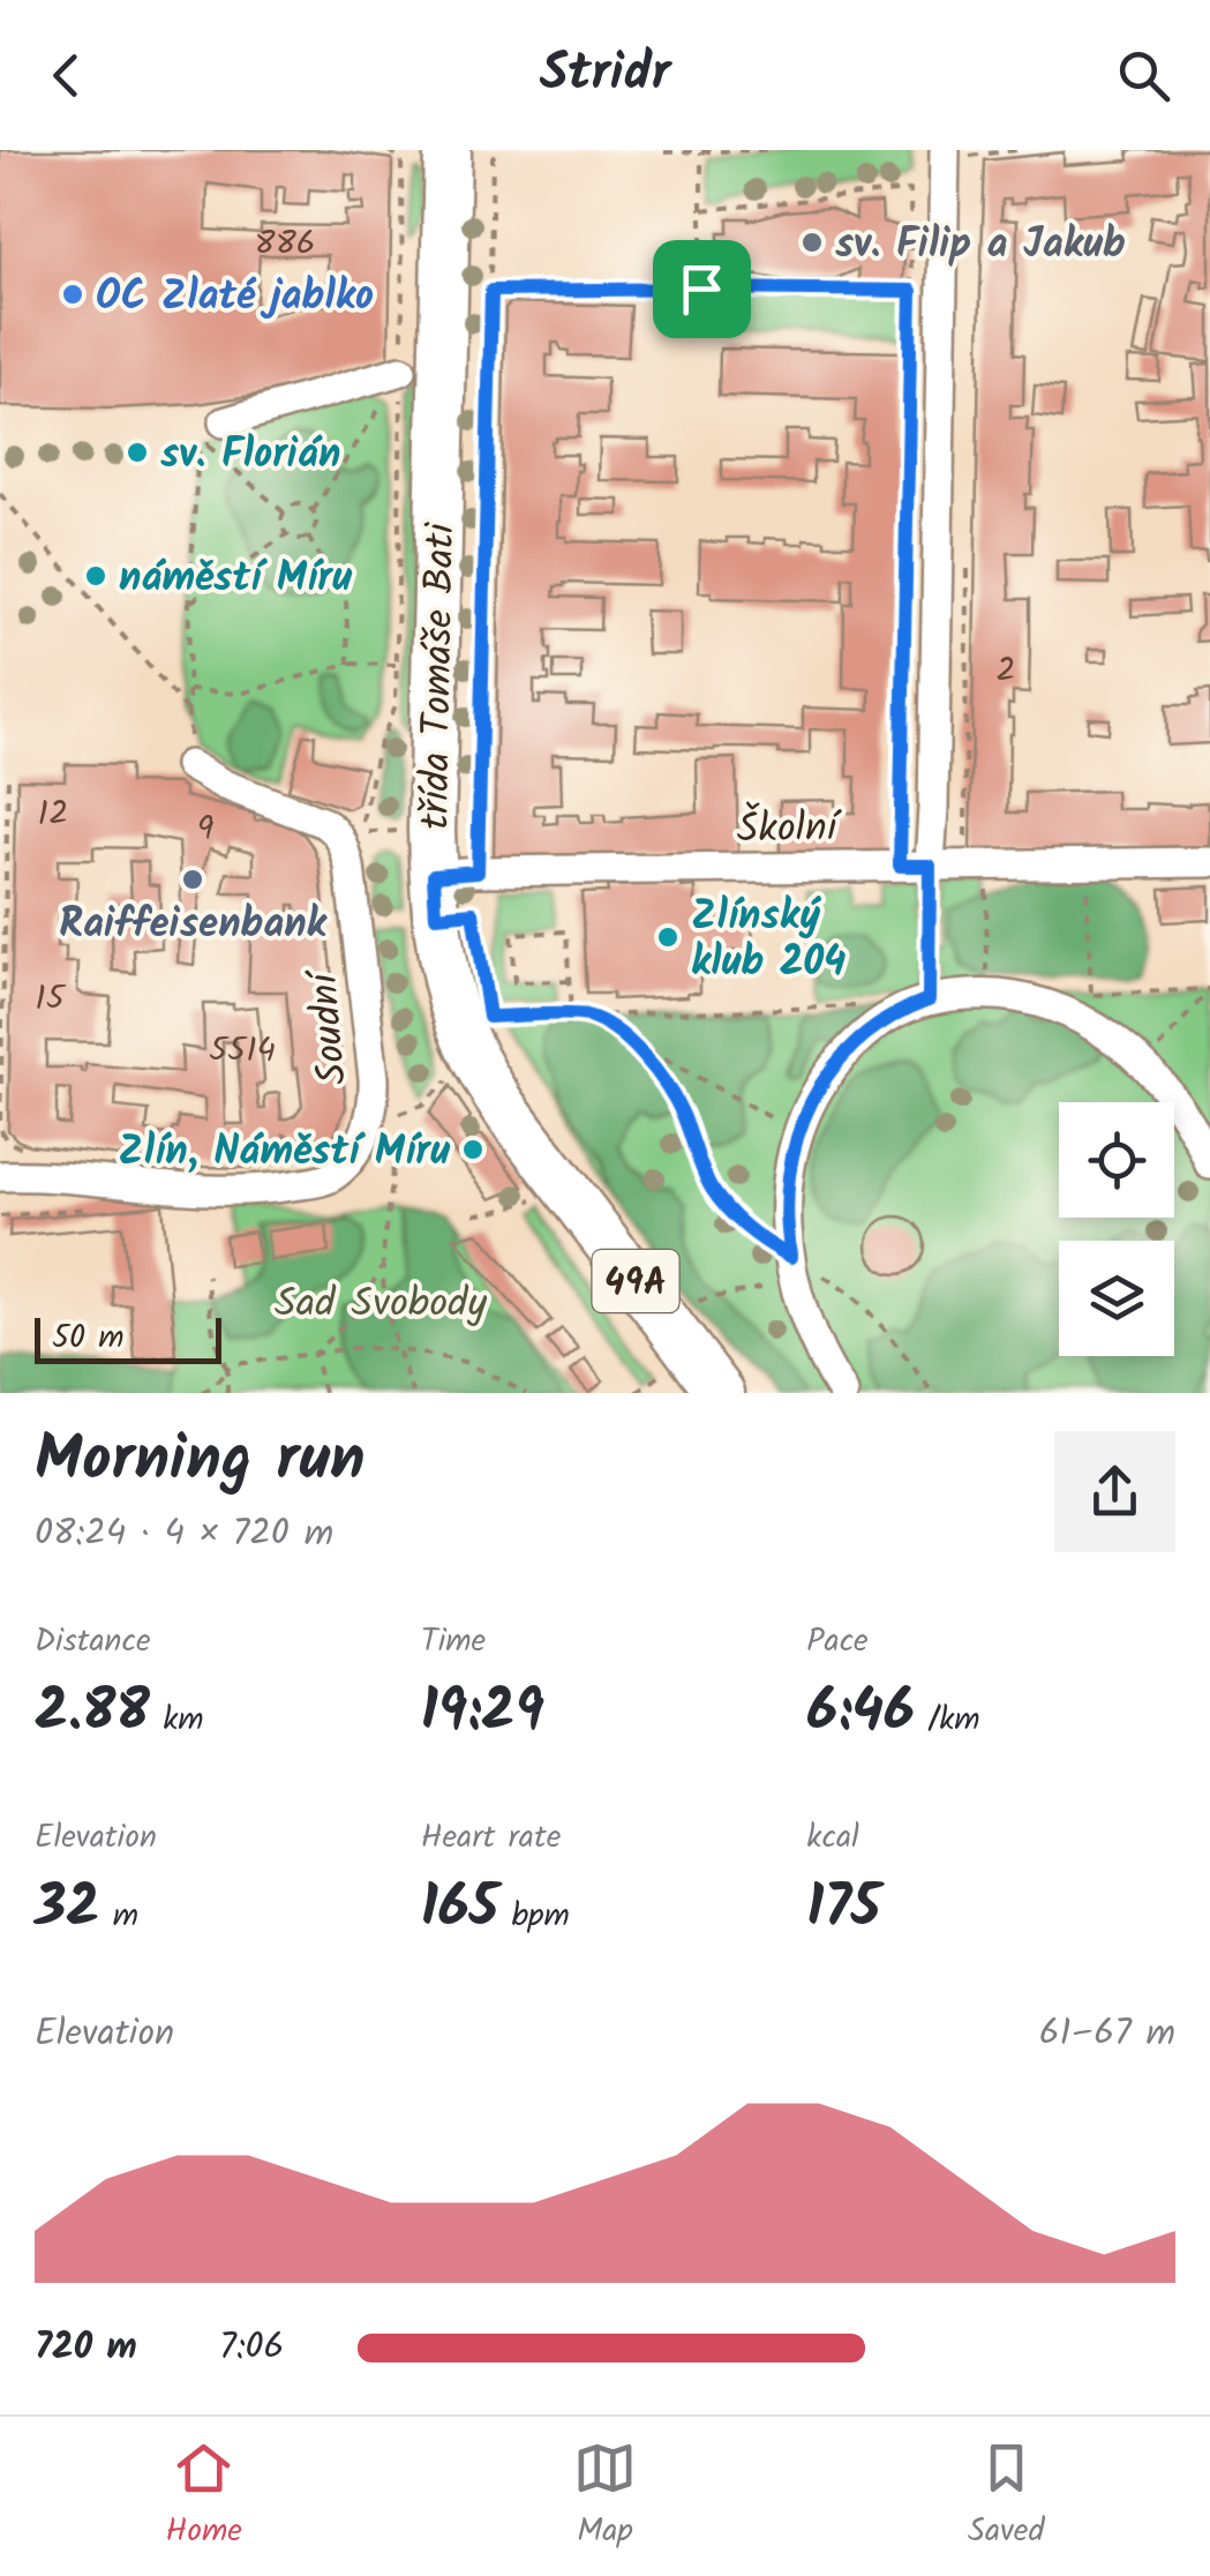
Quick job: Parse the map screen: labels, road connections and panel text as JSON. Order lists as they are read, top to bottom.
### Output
{
  "streets": {
    "main road": ["třída Tomáše Bati", "49A"],
    "street": ["Školní", "Soudní"]
  },
  "crossings": [
    ["třída Tomáše Bati", "Školní"]
  ],
  "parks": ["Sad Svobody"],
  "places": [
    "sv. Filip a Jakub",
    "OC Zlaté jablko",
    "sv. Florián",
    "náměstí Míru",
    "Raiffeisenbank",
    "Zlínský klub 204",
    "Zlín, Náměstí Míru"
  ],
  "house_numbers": [
    "886",
    "2",
    "12",
    "9",
    "15",
    "5514"
  ],
  "scale_bar": "50 m",
  "page": {
    "header": "Stridr",
    "scale": "50 m",
    "heading": ["Morning run", "08:24 · 4 × 720 m"],
    "stats": [
      ["Distance", "2.88 km"],
      ["Time", "19:29"],
      ["Pace", "6:46 /km"],
      ["Elevation", "32 m"],
      ["Heart rate", "165 bpm"],
      ["kcal", "175"]
    ],
    "chart": ["Elevation", "61–67 m"],
    "list": [
      {
        "name": "720 m",
        "note": "7:06"
      }
    ],
    "tabs": ["Home", "Map", "Saved"]
  }
}
